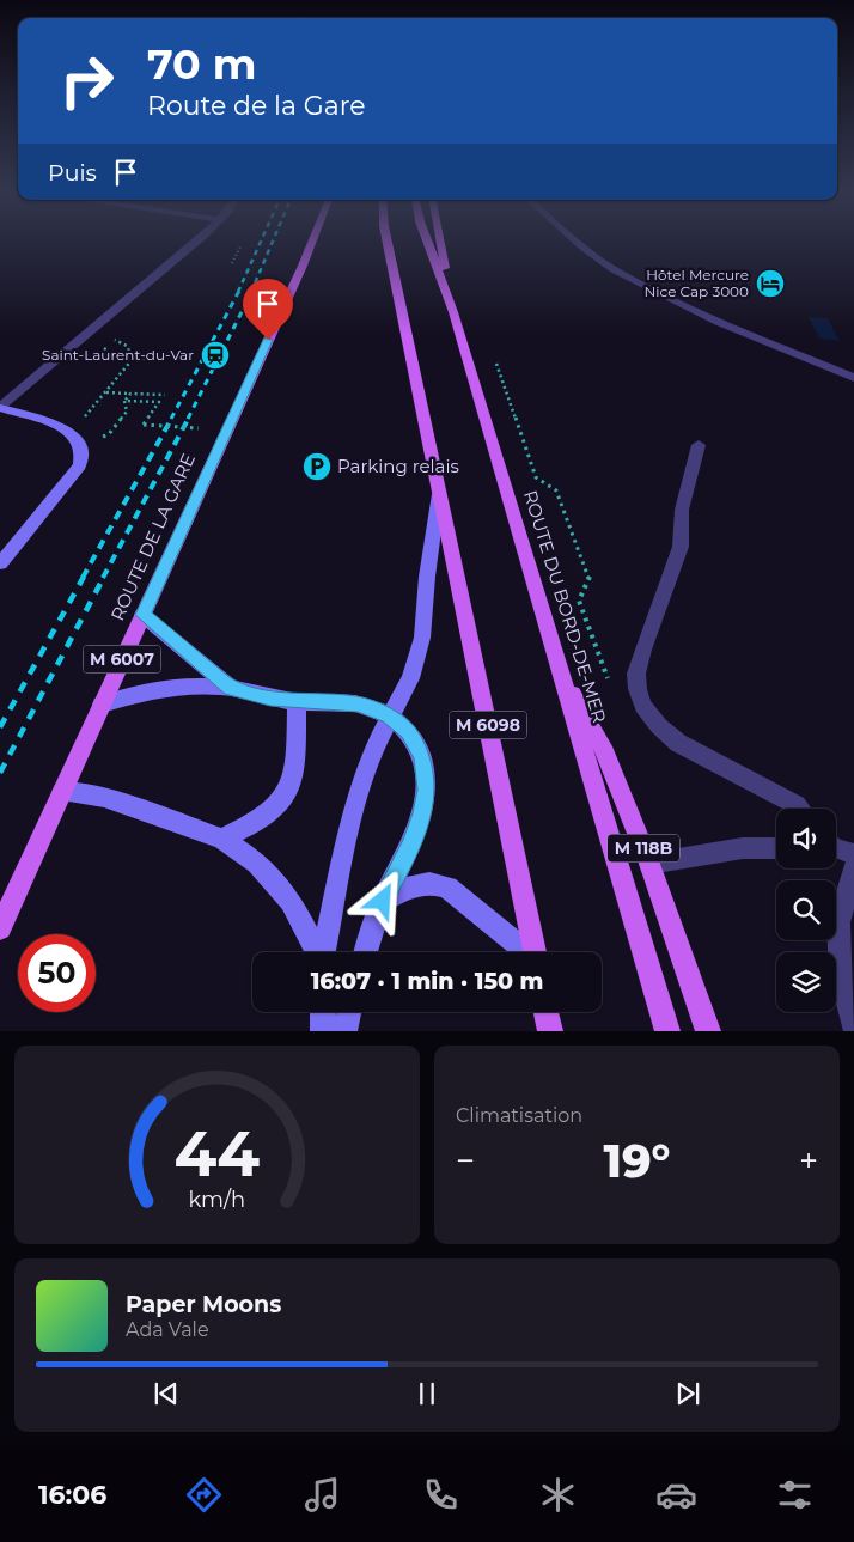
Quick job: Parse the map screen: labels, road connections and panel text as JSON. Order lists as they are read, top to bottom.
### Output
{
  "streets": {
    "main road": [
      "ROUTE DE LA GARE",
      "ROUTE DU BORD-DE-MER",
      "M 6007",
      "M 6098",
      "M 118B"
    ]
  },
  "crossings": [
    ["ROUTE DU BORD-DE-MER", "M 118B"]
  ],
  "places": {
    "hotel": ["Hôtel Mercure Nice Cap 3000"],
    "station": ["Saint-Laurent-du-Var"],
    "parking": ["Parking relais"]
  },
  "page": {
    "turn": ["70 m", "Route de la Gare"],
    "then": "Puis",
    "limit": "50",
    "trip": "16:07 · 1 min · 150 m",
    "tile": "Climatisation",
    "heat": ["−", "19°", "+"],
    "song": ["Paper Moons", "Ada Vale"],
    "tabs": "16:06",
    "gauge": ["44", "km/h"]
  }
}
